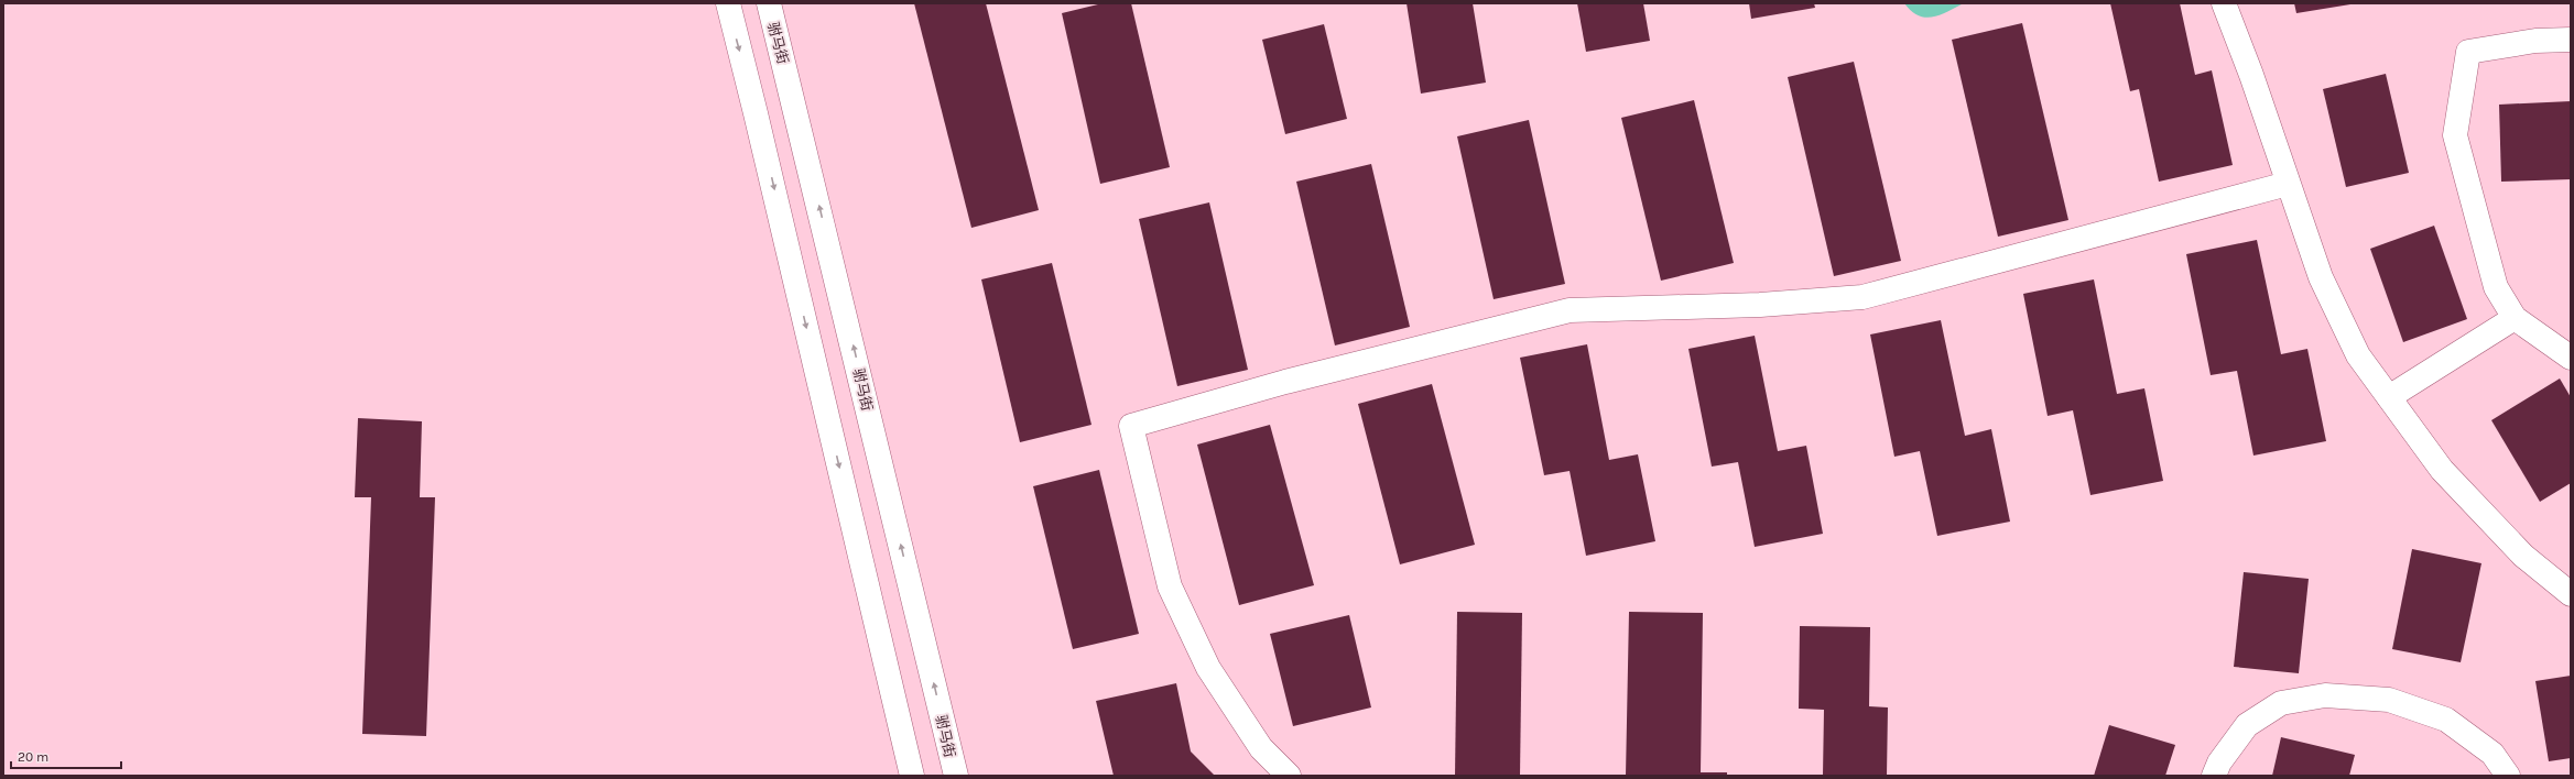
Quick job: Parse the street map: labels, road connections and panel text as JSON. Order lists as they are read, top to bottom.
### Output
{
  "streets": {
    "main road": ["驸马街"]
  },
  "scale_bar": "20 m"
}
